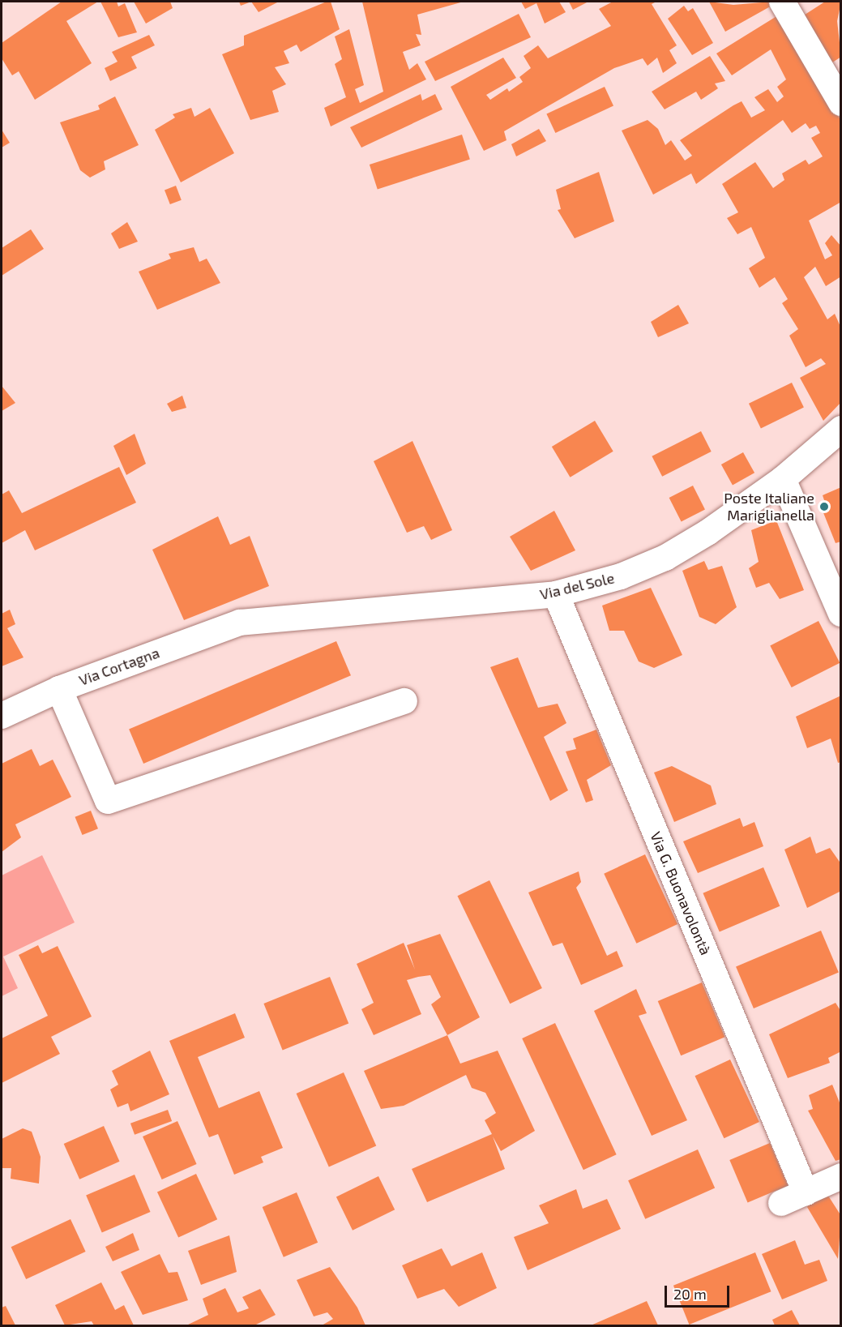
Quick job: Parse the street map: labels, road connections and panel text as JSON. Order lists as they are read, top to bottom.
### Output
{
  "streets": {
    "street": ["Via del Sole", "Via Cortagna", "Via G. Buonavolontà"]
  },
  "crossings": [
    ["Via del Sole", "Via Cortagna"],
    ["Via del Sole", "Via G. Buonavolontà"]
  ],
  "places": ["Poste Italiane Mariglianella"],
  "scale_bar": "20 m"
}
